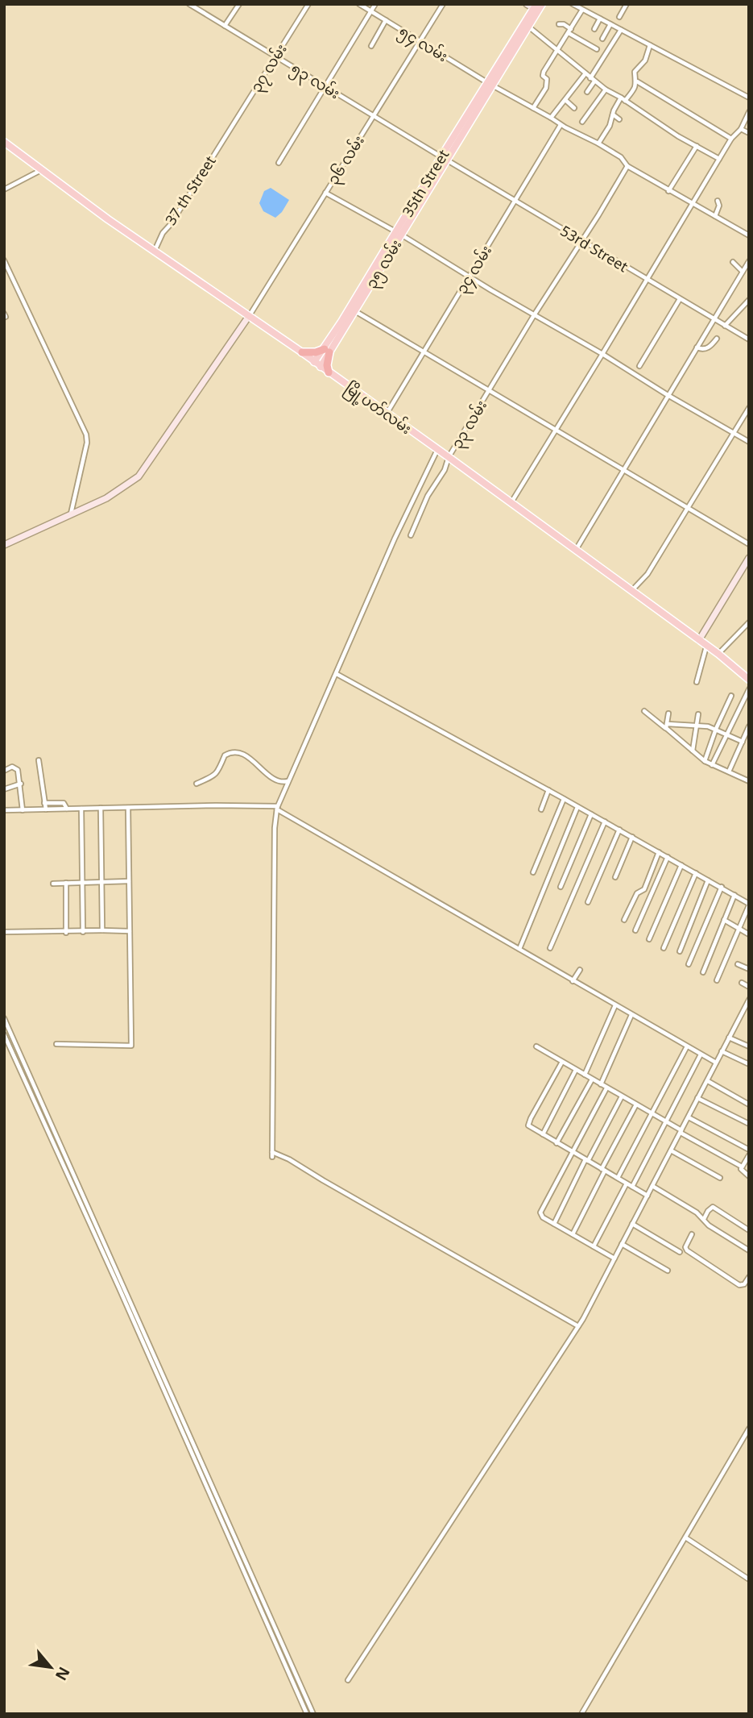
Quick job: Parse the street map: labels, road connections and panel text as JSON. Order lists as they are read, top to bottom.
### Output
{
  "streets": {
    "main road": ["35th Street", "၃၅ လမ်း", "မြို့ပတ်လမ်း"],
    "street": [
      "၅၄ လမ်း",
      "၃၇ လမ်း",
      "၅၃ လမ်း",
      "၃၆ လမ်း",
      "37 th Street",
      "53rd Street",
      "၃၄ လမ်း",
      "၃၃ လမ်း"
    ]
  },
  "crossings": [
    ["၅၄ လမ်း", "၃၆ လမ်း"],
    ["၅၄ လမ်း", "35th Street"],
    ["၅၄ လမ်း", "၃၄ လမ်း"],
    ["၅၄ လမ်း", "၃၃ လမ်း"],
    ["၃၇ လမ်း", "၅၃ လမ်း"],
    ["၃၇ လမ်း", "37 th Street"],
    ["၅၃ လမ်း", "၃၆ လမ်း"],
    ["၅၃ လမ်း", "35th Street"],
    ["၅၃ လမ်း", "53rd Street"],
    ["၅၃ လမ်း", "၃၅ လမ်း"],
    ["၃၆ လမ်း", "မြို့ပတ်လမ်း"],
    ["35th Street", "53rd Street"],
    ["35th Street", "၃၅ လမ်း"],
    ["35th Street", "မြို့ပတ်လမ်း"],
    ["37 th Street", "မြို့ပတ်လမ်း"],
    ["53rd Street", "၃၅ လမ်း"],
    ["53rd Street", "၃၄ လမ်း"],
    ["53rd Street", "၃၃ လမ်း"],
    ["၃၄ လမ်း", "မြို့ပတ်လမ်း"],
    ["မြို့ပတ်လမ်း", "၃၃ လမ်း"]
  ],
  "north": "bottom right"
}
